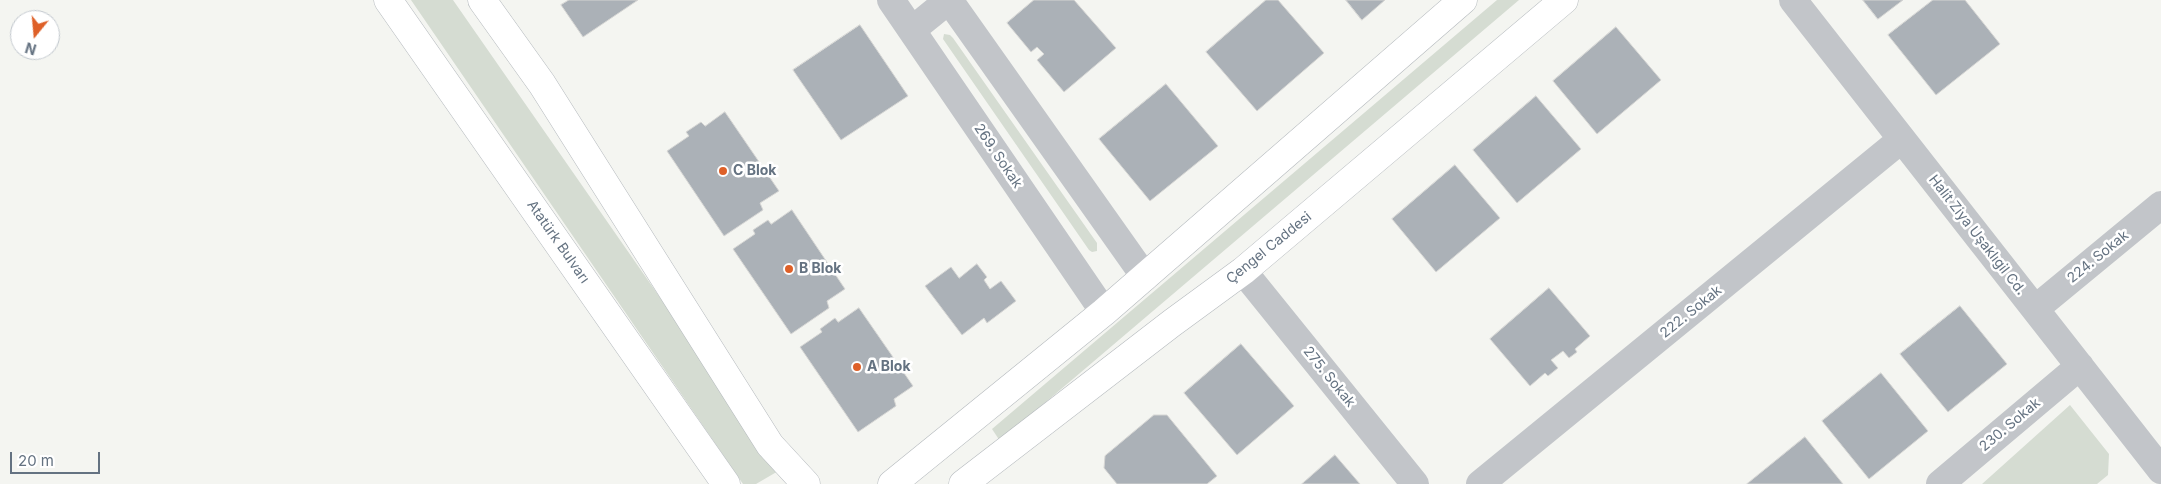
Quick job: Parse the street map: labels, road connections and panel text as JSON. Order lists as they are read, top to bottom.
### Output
{
  "streets": {
    "main road": ["Atatürk Bulvarı", "Çengel Caddesi"],
    "street": [
      "269. Sokak",
      "Halit Ziya Uşaklıgil Cd.",
      "224. Sokak",
      "222. Sokak",
      "275. Sokak",
      "230. Sokak"
    ]
  },
  "crossings": [
    ["Halit Ziya Uşaklıgil Cd.", "224. Sokak"],
    ["Halit Ziya Uşaklıgil Cd.", "222. Sokak"],
    ["Halit Ziya Uşaklıgil Cd.", "230. Sokak"],
    ["Çengel Caddesi", "275. Sokak"]
  ],
  "places": ["C Blok", "B Blok", "A Blok"],
  "scale_bar": "20 m",
  "north": "bottom"
}
